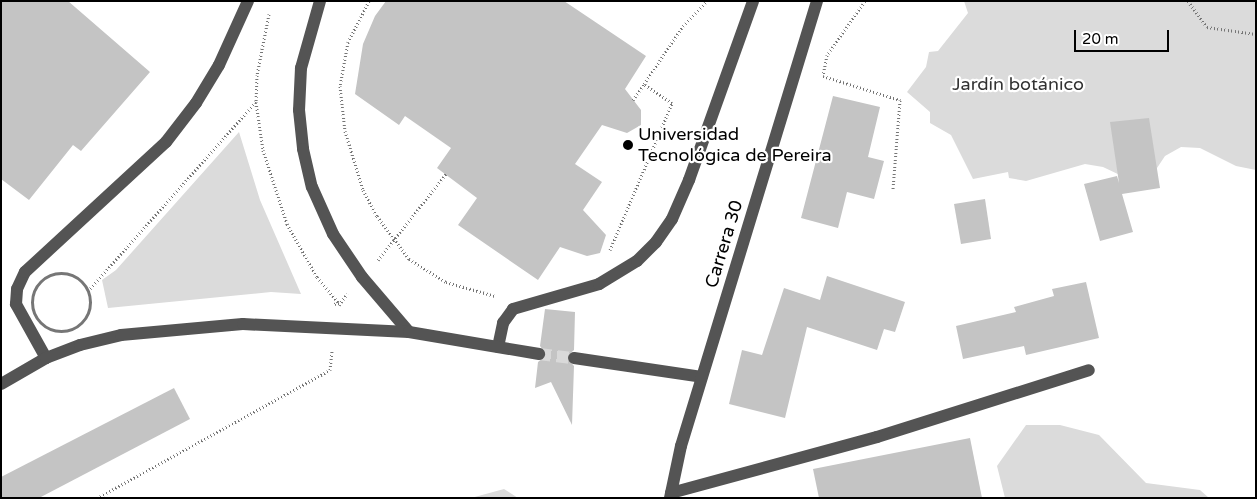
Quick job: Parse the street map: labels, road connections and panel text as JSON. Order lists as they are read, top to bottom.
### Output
{
  "streets": {
    "street": ["Carrera 30"]
  },
  "parks": ["Jardín botánico"],
  "places": ["Universidad Tecnológica de Pereira"],
  "scale_bar": "20 m"
}
